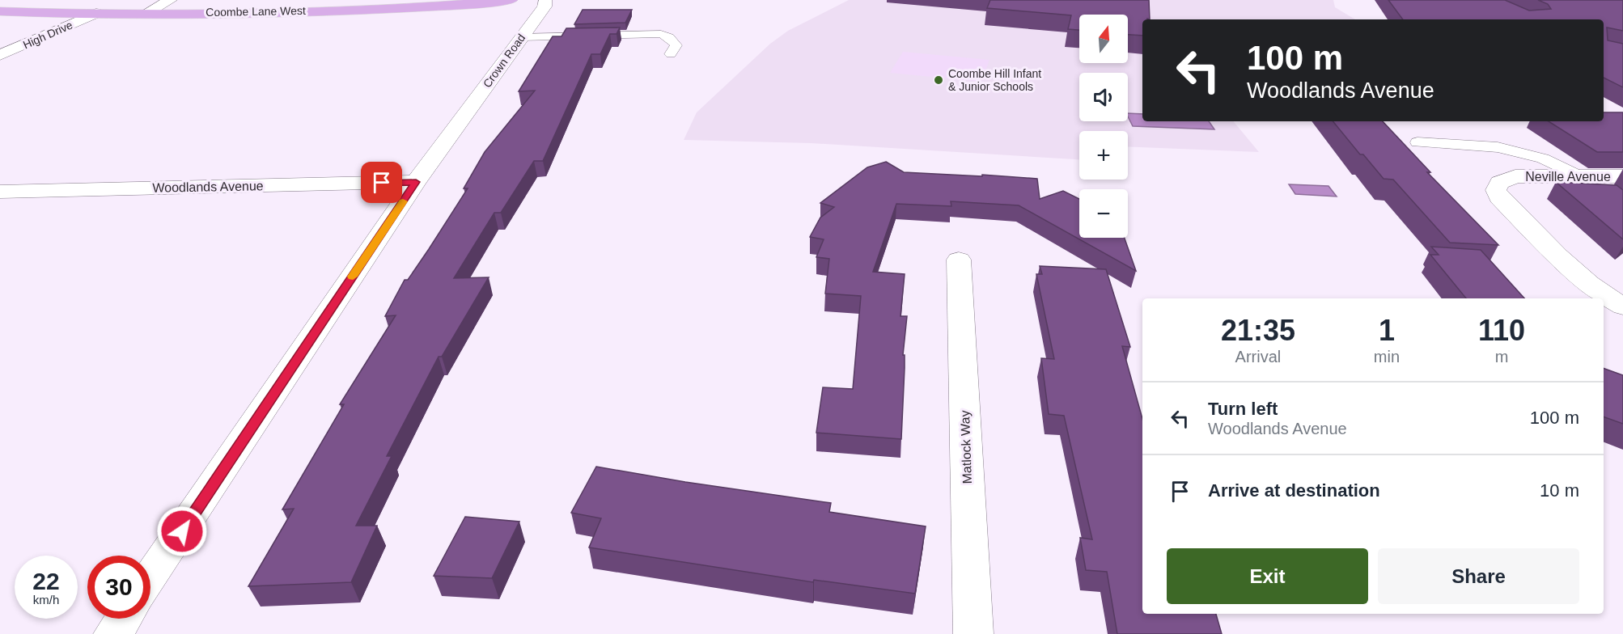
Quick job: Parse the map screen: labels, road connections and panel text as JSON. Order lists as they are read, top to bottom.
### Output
{
  "streets": {
    "main road": ["Coombe Lane West"],
    "street": [
      "High Drive",
      "Crown Road",
      "Neville Avenue",
      "Woodlands Avenue",
      "Matlock Way"
    ]
  },
  "crossings": [
    ["Coombe Lane West", "High Drive"],
    ["Crown Road", "Woodlands Avenue"]
  ],
  "places": ["Coombe Hill Infant & Junior Schools"],
  "north": "top",
  "page": {
    "map_buttons": ["+", "−"],
    "turn": ["100 m", "Woodlands Avenue"],
    "eta": [
      "21:35",
      "Arrival",
      "1",
      "min",
      "110",
      "m"
    ],
    "list": [
      {
        "name": "Turn left",
        "note": "Woodlands Avenue",
        "value": "100 m"
      },
      {
        "name": "Arrive at destination",
        "value": "10 m"
      }
    ],
    "buttons": ["Exit", "Share"],
    "speed": "22 km/h",
    "limit": "30"
  }
}
